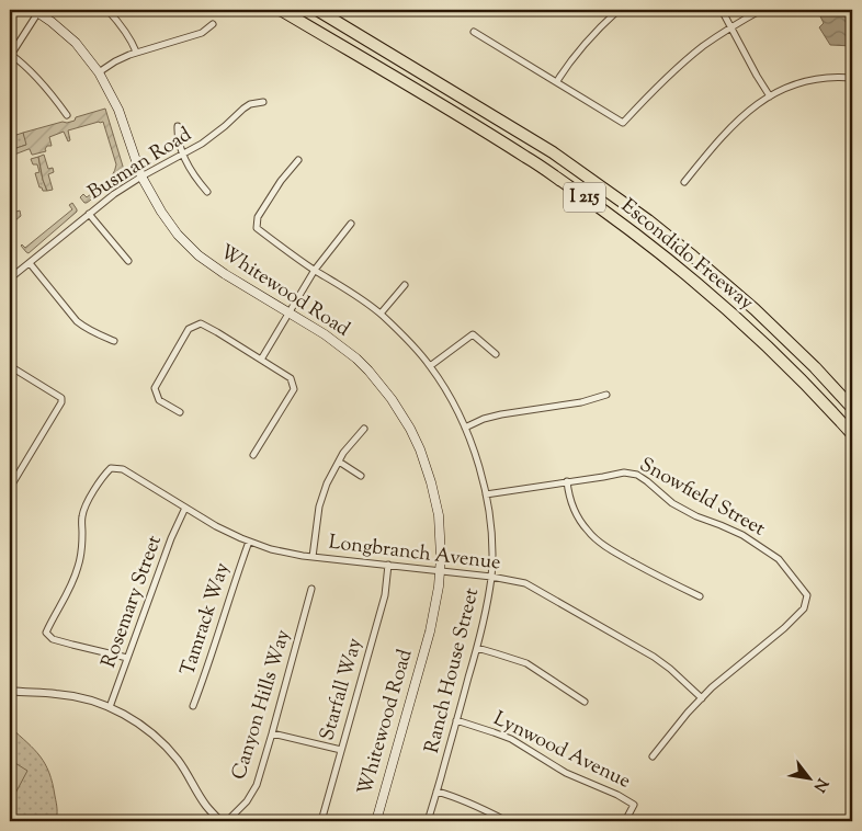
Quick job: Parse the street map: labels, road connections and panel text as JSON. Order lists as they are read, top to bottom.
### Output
{
  "streets": {
    "highway": ["I 215", "Escondido Freeway"],
    "main road": ["Whitewood Road"],
    "street": [
      "Busman Road",
      "Snowfield Street",
      "Longbranch Avenue",
      "Rosemary Street",
      "Tamrack Way",
      "Ranch House Street",
      "Starfall Way",
      "Canyon Hills Way",
      "Lynwood Avenue"
    ]
  },
  "crossings": [
    ["Busman Road", "Whitewood Road"],
    ["Whitewood Road", "Longbranch Avenue"],
    ["Snowfield Street", "Longbranch Avenue"],
    ["Longbranch Avenue", "Rosemary Street"],
    ["Longbranch Avenue", "Tamrack Way"],
    ["Longbranch Avenue", "Ranch House Street"],
    ["Longbranch Avenue", "Starfall Way"],
    ["Ranch House Street", "Lynwood Avenue"]
  ],
  "north": "bottom right"
}
